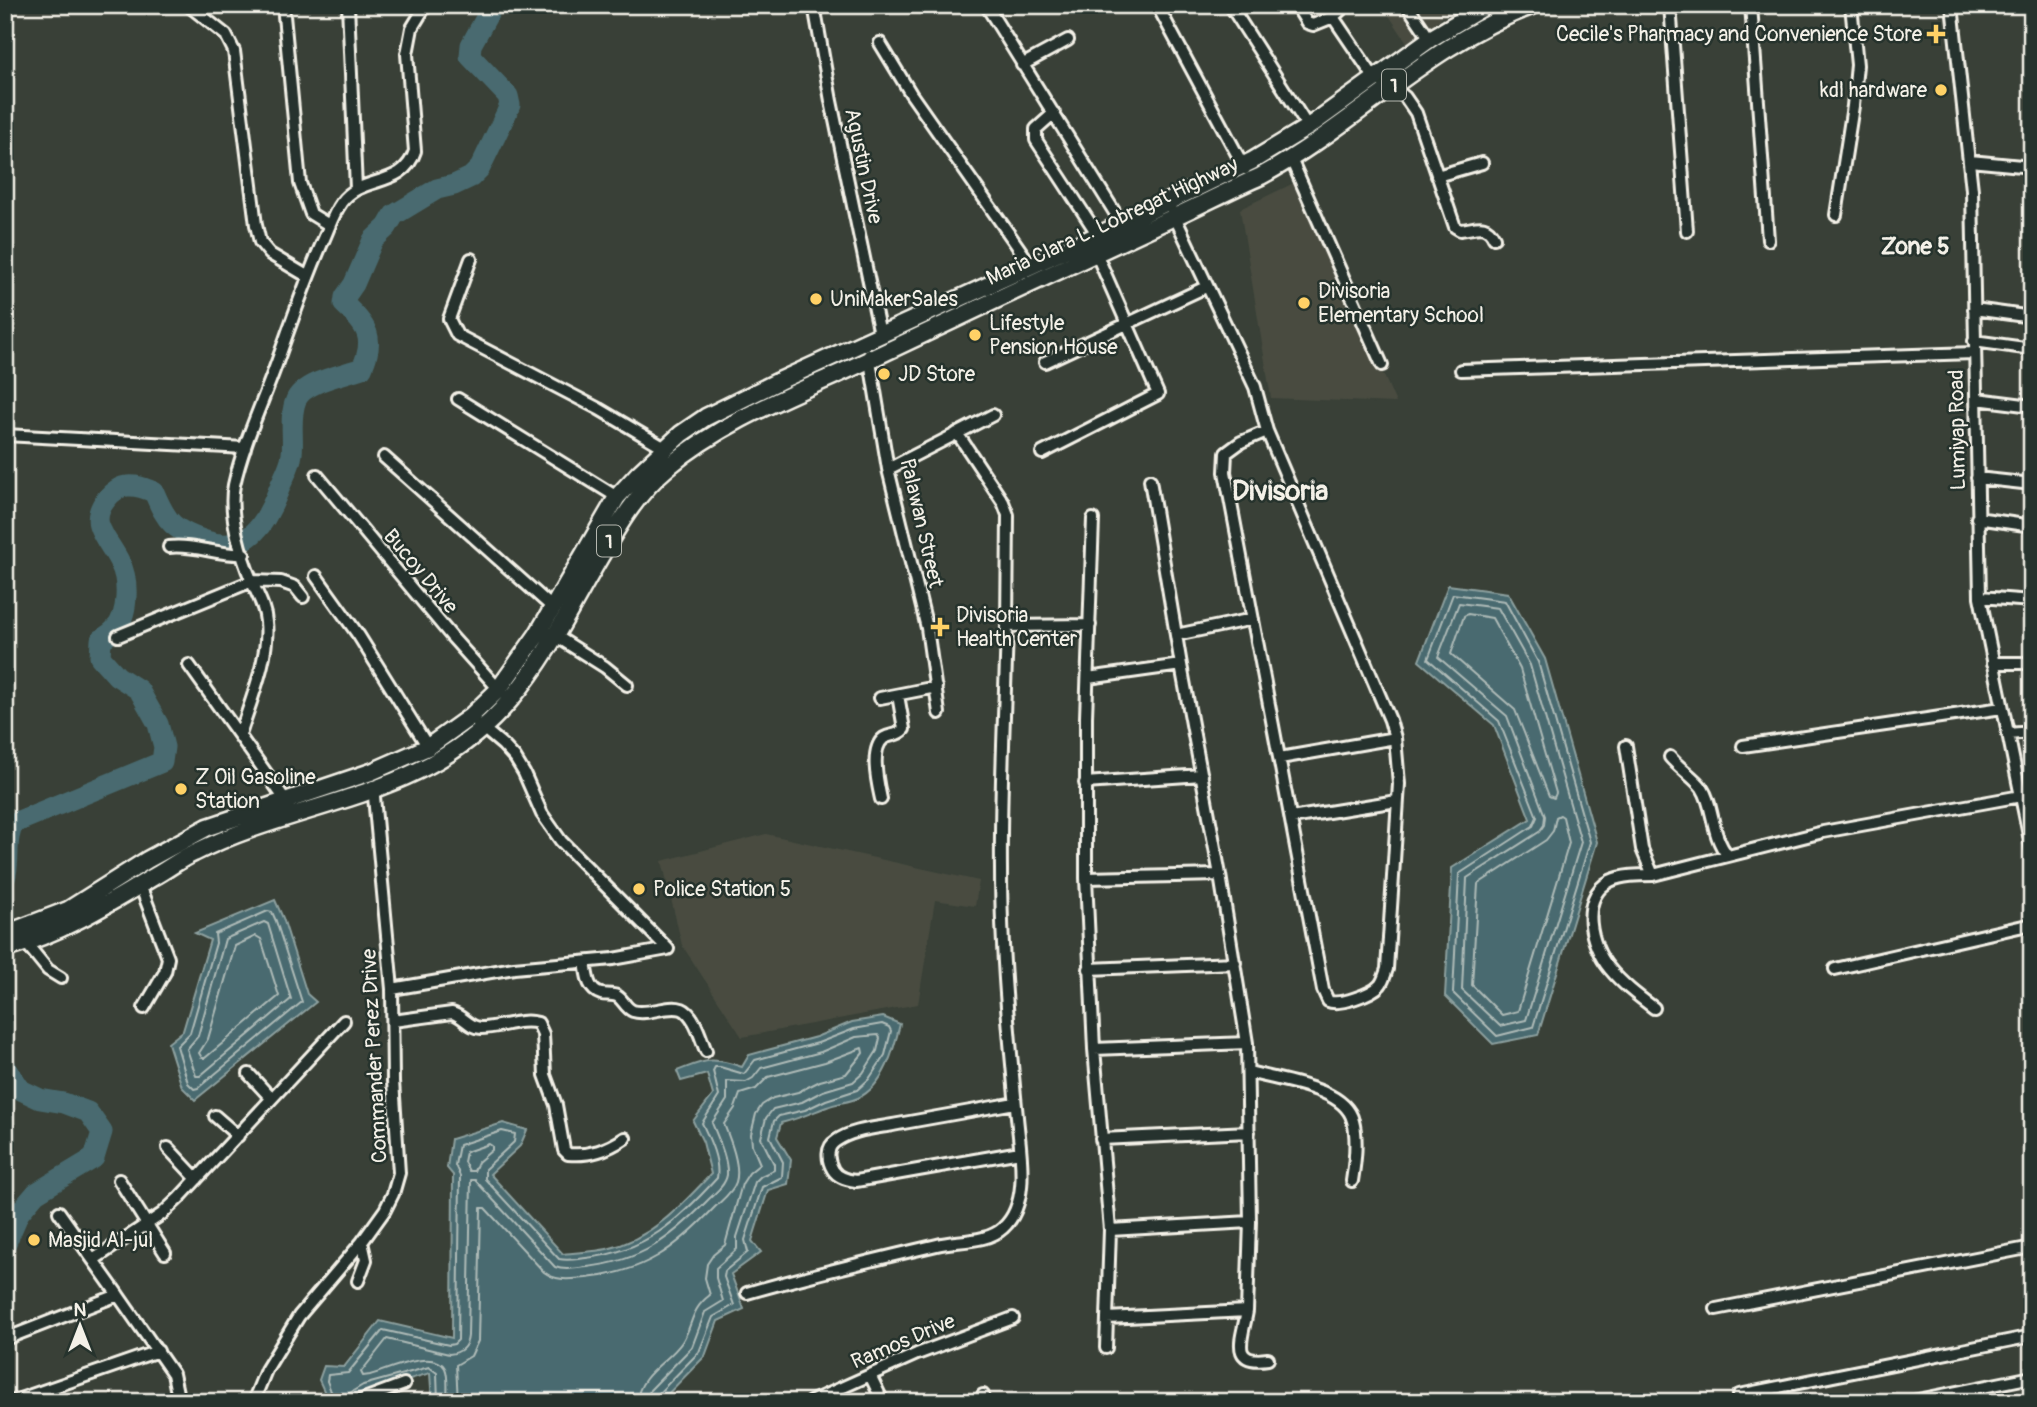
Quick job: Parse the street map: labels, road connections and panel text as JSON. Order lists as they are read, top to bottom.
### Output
{
  "streets": {
    "highway": ["1", "Maria Clara L. Lobregat Highway"],
    "street": [
      "Agustin Drive",
      "Lumiyap Road",
      "Palawan Street",
      "Bucoy Drive",
      "Commander Perez Drive",
      "Ramos Drive"
    ]
  },
  "crossings": [
    ["Agustin Drive", "Maria Clara L. Lobregat Highway"],
    ["Agustin Drive", "Palawan Street"],
    ["Maria Clara L. Lobregat Highway", "Palawan Street"],
    ["Maria Clara L. Lobregat Highway", "Bucoy Drive"],
    ["Maria Clara L. Lobregat Highway", "Commander Perez Drive"]
  ],
  "districts": ["Zone 5", "Divisoria"],
  "places": {
    "health": ["Cecile's Pharmacy and Convenience Store", "Divisoria Health Center"],
    "other": [
      "kdl hardware",
      "UniMakerSales",
      "Divisoria Elementary School",
      "Lifestyle Pension House",
      "JD Store",
      "Z Oil Gasoline Station",
      "Police Station 5",
      "Masjid Al-jul"
    ]
  },
  "north": "top"
}
